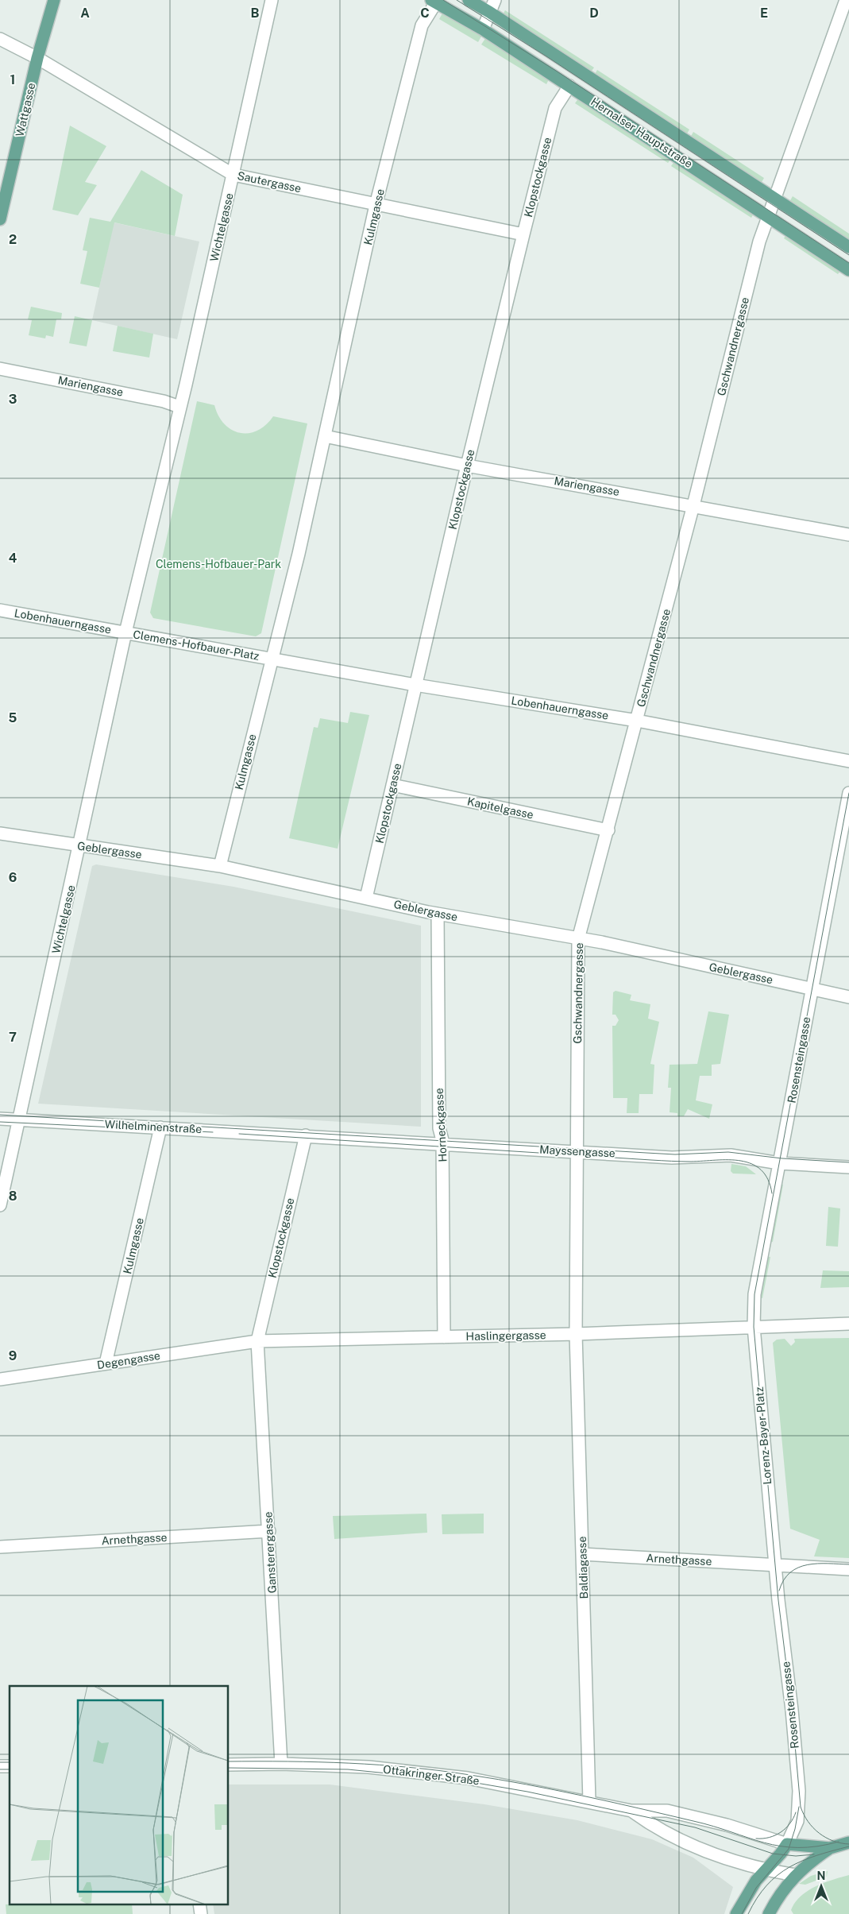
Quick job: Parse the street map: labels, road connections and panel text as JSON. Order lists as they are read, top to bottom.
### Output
{
  "streets": {
    "main road": ["Wattgasse", "Hernalser Hauptstraße"],
    "street": [
      "Klopstockgasse",
      "Sautergasse",
      "Kulmgasse",
      "Wichtelgasse",
      "Gschwandnergasse",
      "Mariengasse",
      "Lobenhauerngasse",
      "Clemens-Hofbauer-Platz",
      "Kapitelgasse",
      "Geblergasse",
      "Rosensteingasse",
      "Horneckgasse",
      "Wilhelminenstraße",
      "Mayssengasse",
      "Haslingergasse",
      "Degengasse",
      "Lorenz-Bayer-Platz",
      "Arnethgasse",
      "Gansterergasse",
      "Baldiagasse",
      "Ottakringer Straße"
    ]
  },
  "crossings": [
    ["Wattgasse", "Sautergasse"],
    ["Hernalser Hauptstraße", "Klopstockgasse"],
    ["Hernalser Hauptstraße", "Kulmgasse"],
    ["Hernalser Hauptstraße", "Gschwandnergasse"],
    ["Klopstockgasse", "Sautergasse"],
    ["Klopstockgasse", "Mariengasse"],
    ["Klopstockgasse", "Lobenhauerngasse"],
    ["Klopstockgasse", "Kapitelgasse"],
    ["Klopstockgasse", "Geblergasse"],
    ["Klopstockgasse", "Wilhelminenstraße"],
    ["Klopstockgasse", "Mayssengasse"],
    ["Klopstockgasse", "Haslingergasse"],
    ["Klopstockgasse", "Degengasse"],
    ["Klopstockgasse", "Gansterergasse"],
    ["Sautergasse", "Kulmgasse"],
    ["Sautergasse", "Wichtelgasse"],
    ["Kulmgasse", "Mariengasse"],
    ["Kulmgasse", "Lobenhauerngasse"],
    ["Kulmgasse", "Clemens-Hofbauer-Platz"],
    ["Kulmgasse", "Geblergasse"],
    ["Kulmgasse", "Wilhelminenstraße"],
    ["Kulmgasse", "Degengasse"],
    ["Wichtelgasse", "Mariengasse"],
    ["Wichtelgasse", "Lobenhauerngasse"],
    ["Wichtelgasse", "Clemens-Hofbauer-Platz"],
    ["Wichtelgasse", "Geblergasse"],
    ["Wichtelgasse", "Wilhelminenstraße"],
    ["Gschwandnergasse", "Mariengasse"],
    ["Gschwandnergasse", "Lobenhauerngasse"],
    ["Gschwandnergasse", "Kapitelgasse"],
    ["Gschwandnergasse", "Geblergasse"],
    ["Gschwandnergasse", "Mayssengasse"],
    ["Gschwandnergasse", "Haslingergasse"],
    ["Gschwandnergasse", "Baldiagasse"],
    ["Mariengasse", "Clemens-Hofbauer-Platz"],
    ["Lobenhauerngasse", "Clemens-Hofbauer-Platz"],
    ["Geblergasse", "Rosensteingasse"],
    ["Geblergasse", "Horneckgasse"],
    ["Rosensteingasse", "Mayssengasse"],
    ["Rosensteingasse", "Haslingergasse"],
    ["Rosensteingasse", "Lorenz-Bayer-Platz"],
    ["Rosensteingasse", "Arnethgasse"],
    ["Rosensteingasse", "Ottakringer Straße"],
    ["Horneckgasse", "Mayssengasse"],
    ["Horneckgasse", "Haslingergasse"],
    ["Wilhelminenstraße", "Mayssengasse"],
    ["Haslingergasse", "Degengasse"],
    ["Haslingergasse", "Lorenz-Bayer-Platz"],
    ["Haslingergasse", "Gansterergasse"],
    ["Haslingergasse", "Baldiagasse"],
    ["Degengasse", "Gansterergasse"],
    ["Lorenz-Bayer-Platz", "Arnethgasse"],
    ["Arnethgasse", "Gansterergasse"],
    ["Arnethgasse", "Baldiagasse"],
    ["Gansterergasse", "Ottakringer Straße"],
    ["Baldiagasse", "Ottakringer Straße"]
  ],
  "parks": ["Clemens-Hofbauer-Park"],
  "north": "top",
  "grid": {
    "columns": [
      "A",
      "B",
      "C",
      "D",
      "E"
    ],
    "rows": [
      "1",
      "2",
      "3",
      "4",
      "5",
      "6",
      "7",
      "8",
      "9"
    ]
  }
}
